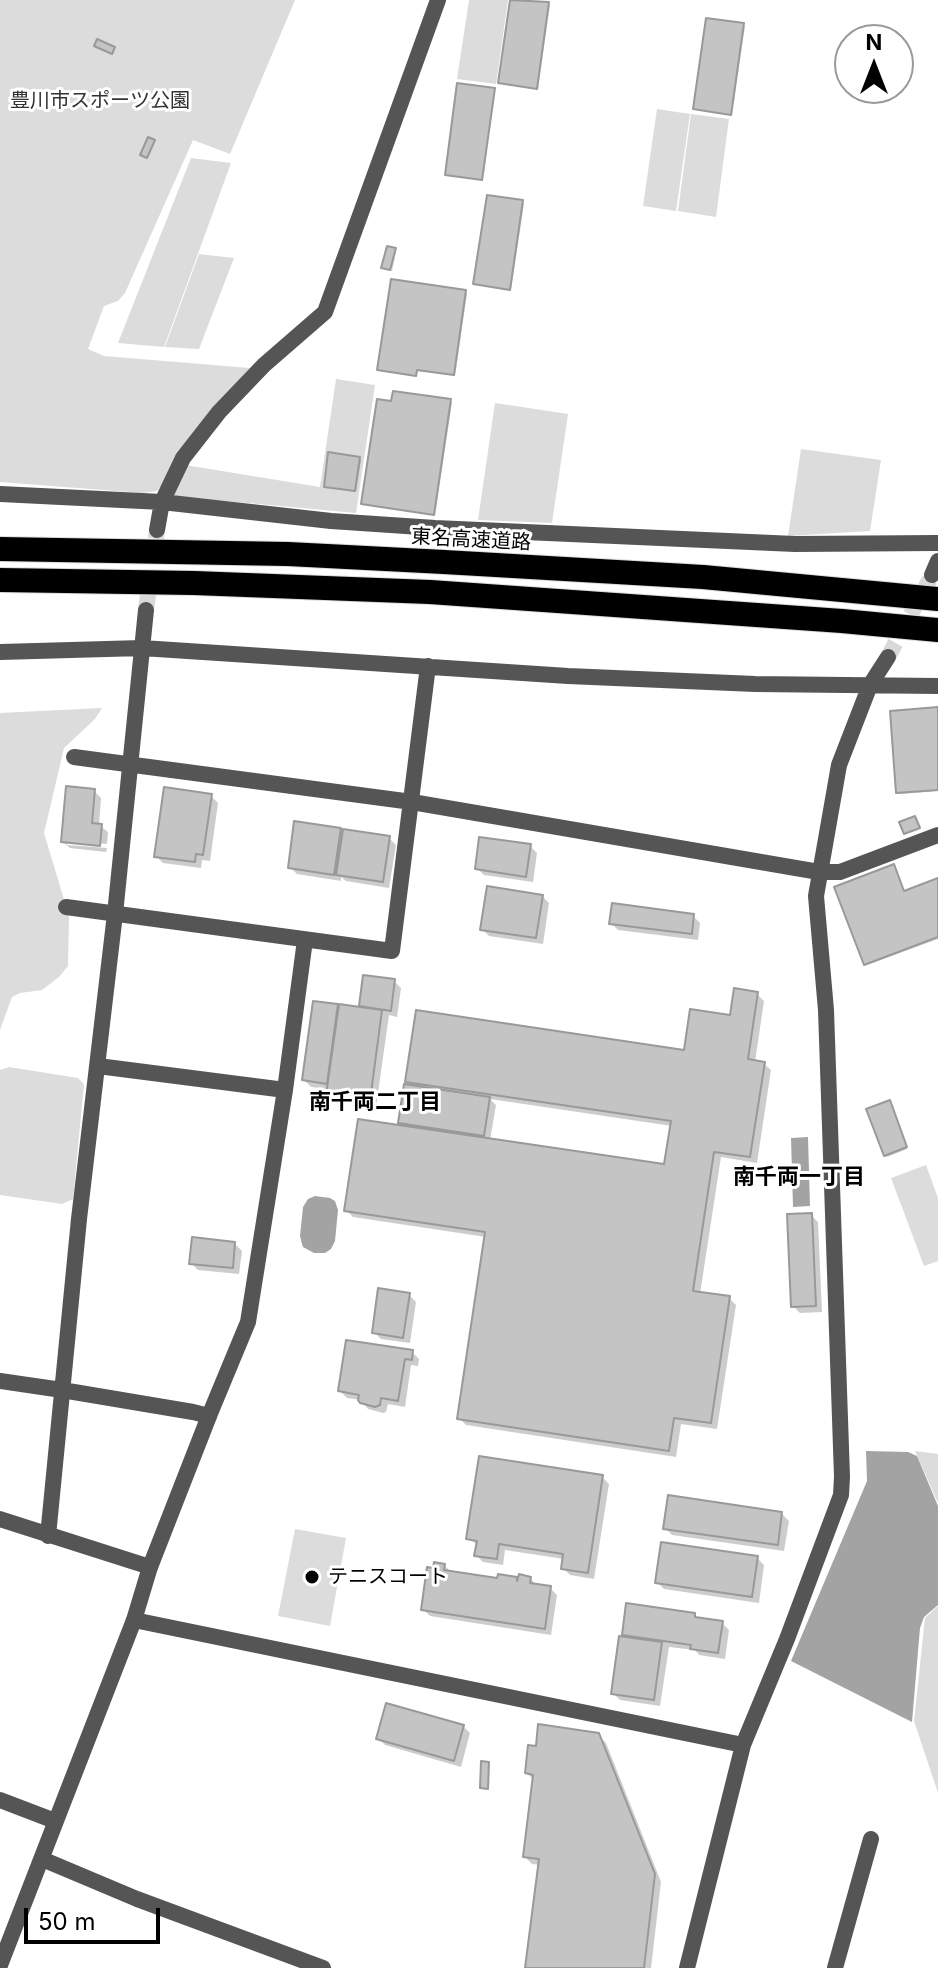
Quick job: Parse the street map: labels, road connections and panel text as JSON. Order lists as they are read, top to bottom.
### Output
{
  "streets": {
    "highway": ["東名高速道路"]
  },
  "districts": ["南千両二丁目", "南千両一丁目"],
  "parks": ["豊川市スポーツ公園"],
  "places": ["テニスコート"],
  "scale_bar": "50 m",
  "north": "top"
}
